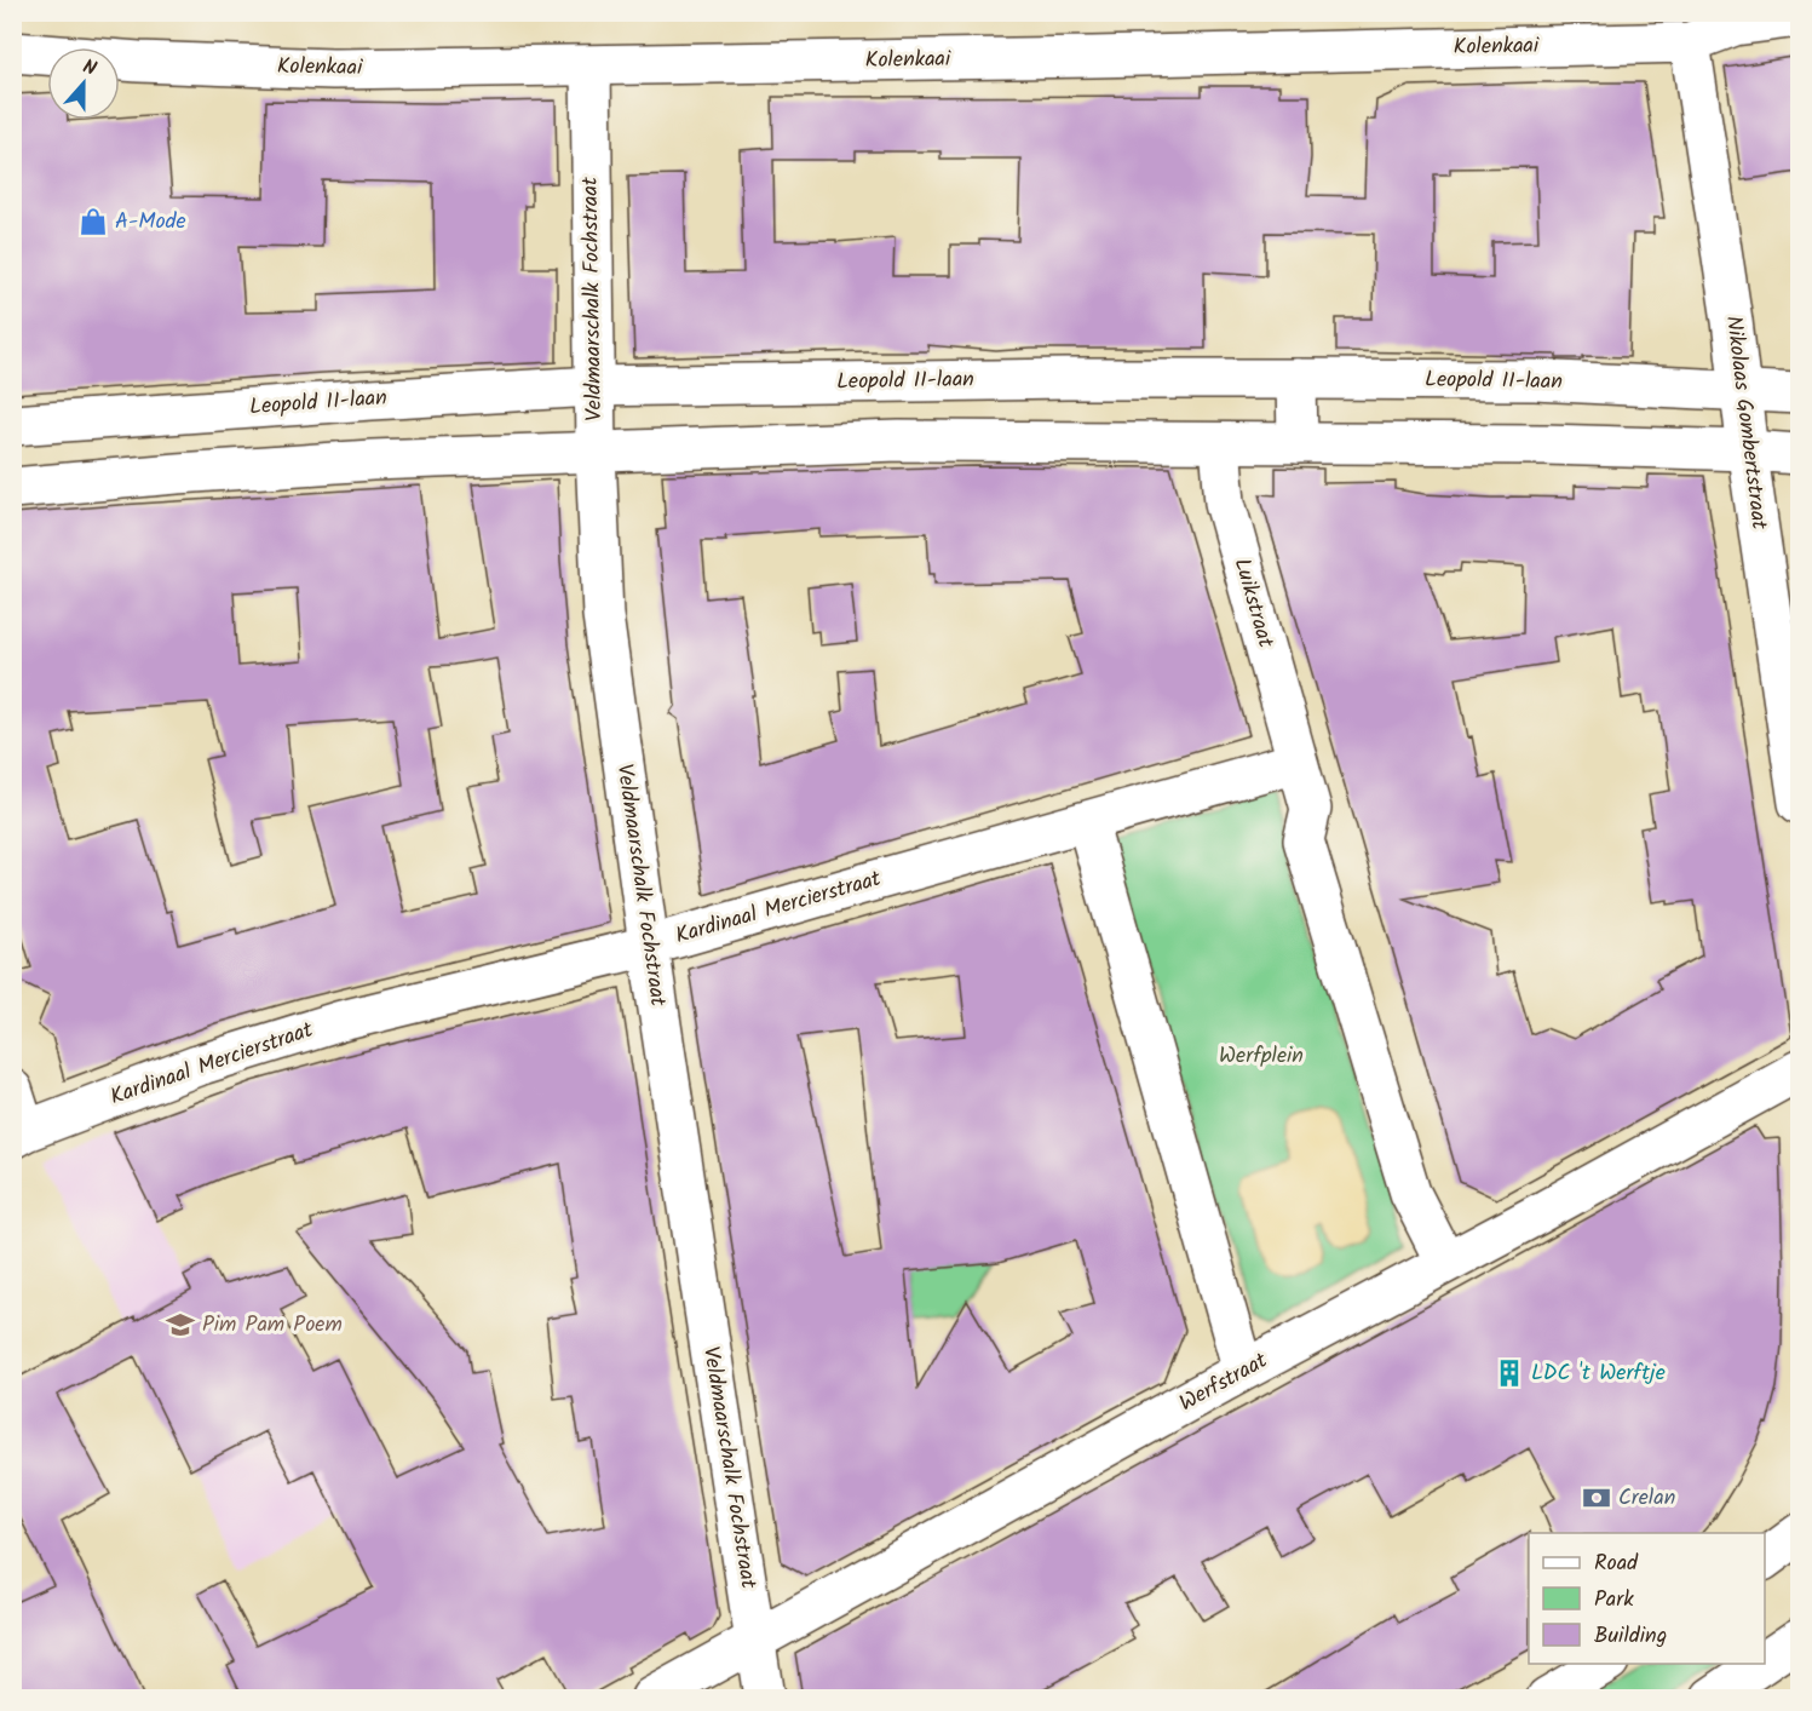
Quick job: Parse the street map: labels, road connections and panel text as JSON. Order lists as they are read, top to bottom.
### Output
{
  "streets": {
    "street": [
      "Kolenkaai",
      "Veldmaarschalk Fochstraat",
      "Leopold II-laan",
      "Nikolaas Gombertstraat",
      "Luikstraat",
      "Kardinaal Mercierstraat",
      "Werfstraat"
    ]
  },
  "crossings": [
    ["Kolenkaai", "Veldmaarschalk Fochstraat"],
    ["Kolenkaai", "Nikolaas Gombertstraat"],
    ["Veldmaarschalk Fochstraat", "Leopold II-laan"],
    ["Veldmaarschalk Fochstraat", "Kardinaal Mercierstraat"],
    ["Veldmaarschalk Fochstraat", "Werfstraat"],
    ["Leopold II-laan", "Nikolaas Gombertstraat"],
    ["Luikstraat", "Kardinaal Mercierstraat"]
  ],
  "parks": ["Werfplein"],
  "places": {
    "shop": ["A-Mode"],
    "school or university": ["Pim Pam Poem"],
    "building": ["LDC 't Werftje"],
    "bank": ["Crelan"]
  },
  "legend": ["Road", "Park", "Building"],
  "north": "top"
}
